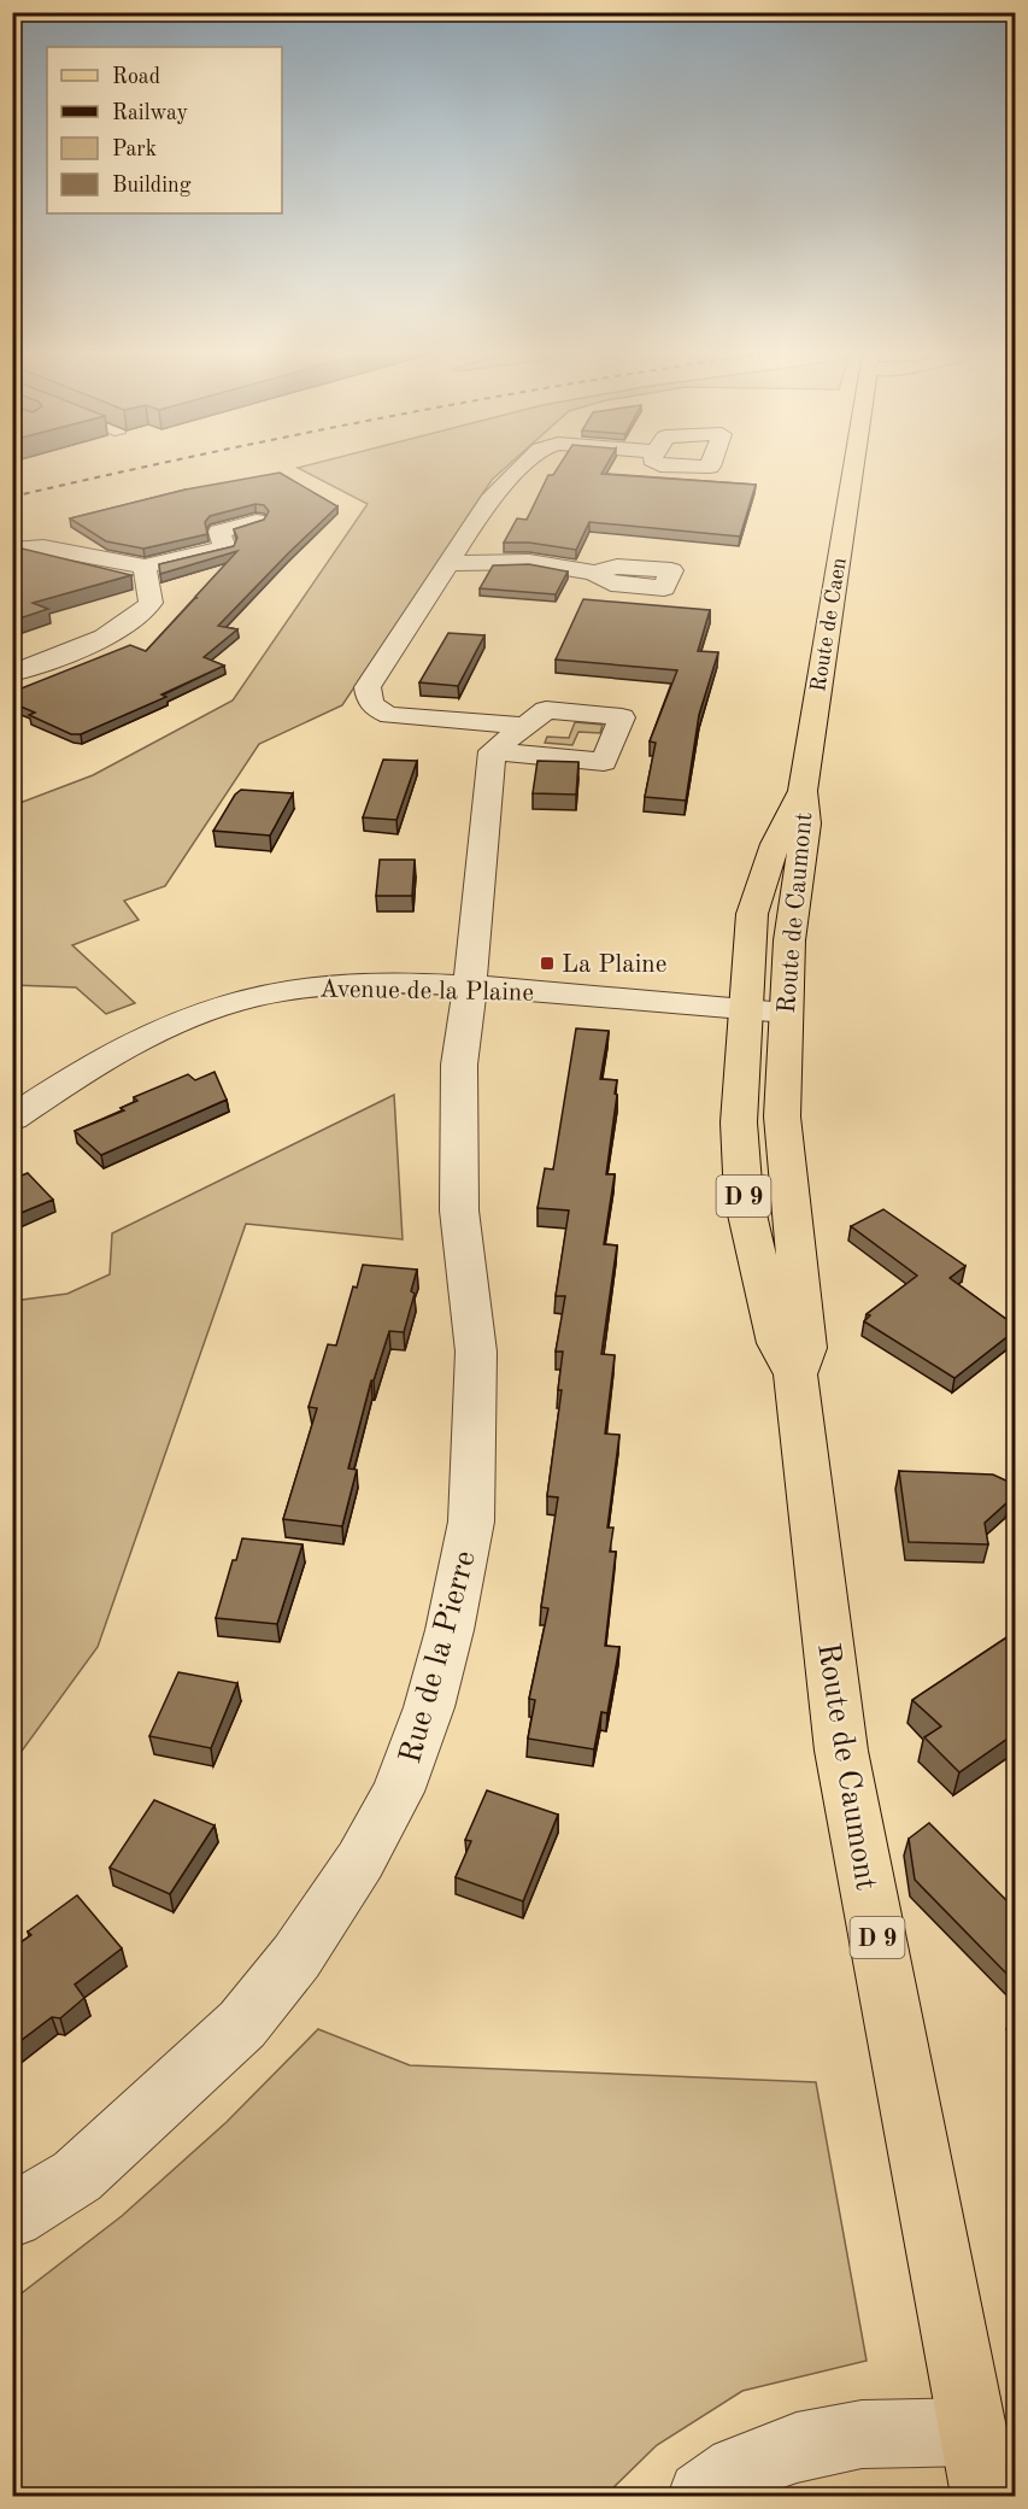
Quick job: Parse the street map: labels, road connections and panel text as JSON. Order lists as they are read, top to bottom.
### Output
{
  "streets": {
    "main road": ["Route de Caen", "Route de Caumont", "D 9"],
    "street": ["Avenue de la Plaine", "Rue de la Pierre"]
  },
  "crossings": [
    ["Route de Caen", "Route de Caumont"],
    ["Route de Caumont", "Avenue de la Plaine"],
    ["Avenue de la Plaine", "Rue de la Pierre"]
  ],
  "places": {
    "transit": ["La Plaine"]
  },
  "legend": [
    "Road",
    "Railway",
    "Park",
    "Building"
  ]
}
